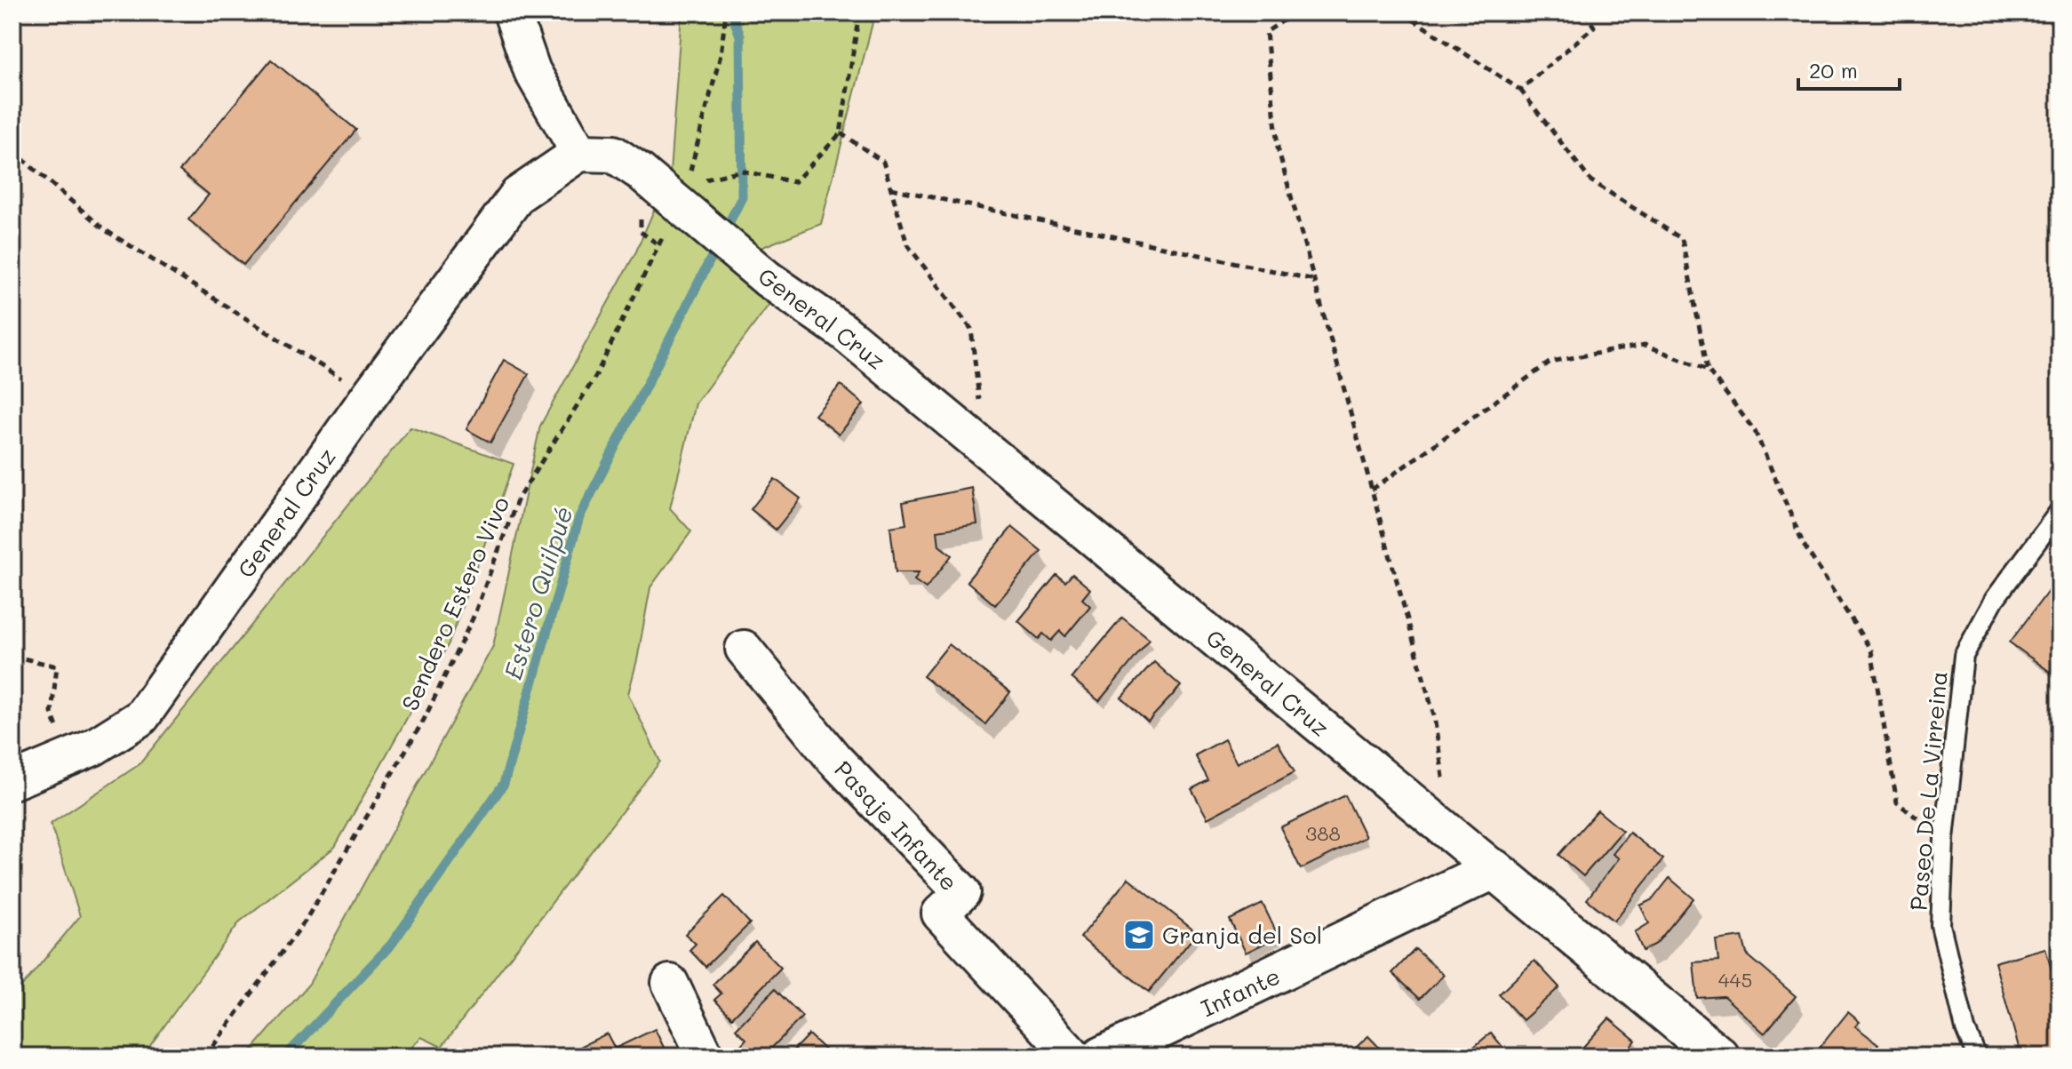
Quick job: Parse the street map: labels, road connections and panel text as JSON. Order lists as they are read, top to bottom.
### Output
{
  "streets": {
    "street": ["General Cruz", "Pasaje Infante", "Infante"],
    "lane": ["Paseo De La Virreina"],
    "path": ["Sendero Estero Vivo"]
  },
  "crossings": [
    ["General Cruz", "Infante"]
  ],
  "water": ["Estero Quilpué"],
  "places": {
    "school or university": ["Granja del Sol"]
  },
  "house_numbers": ["388", "445"],
  "scale_bar": "20 m"
}
